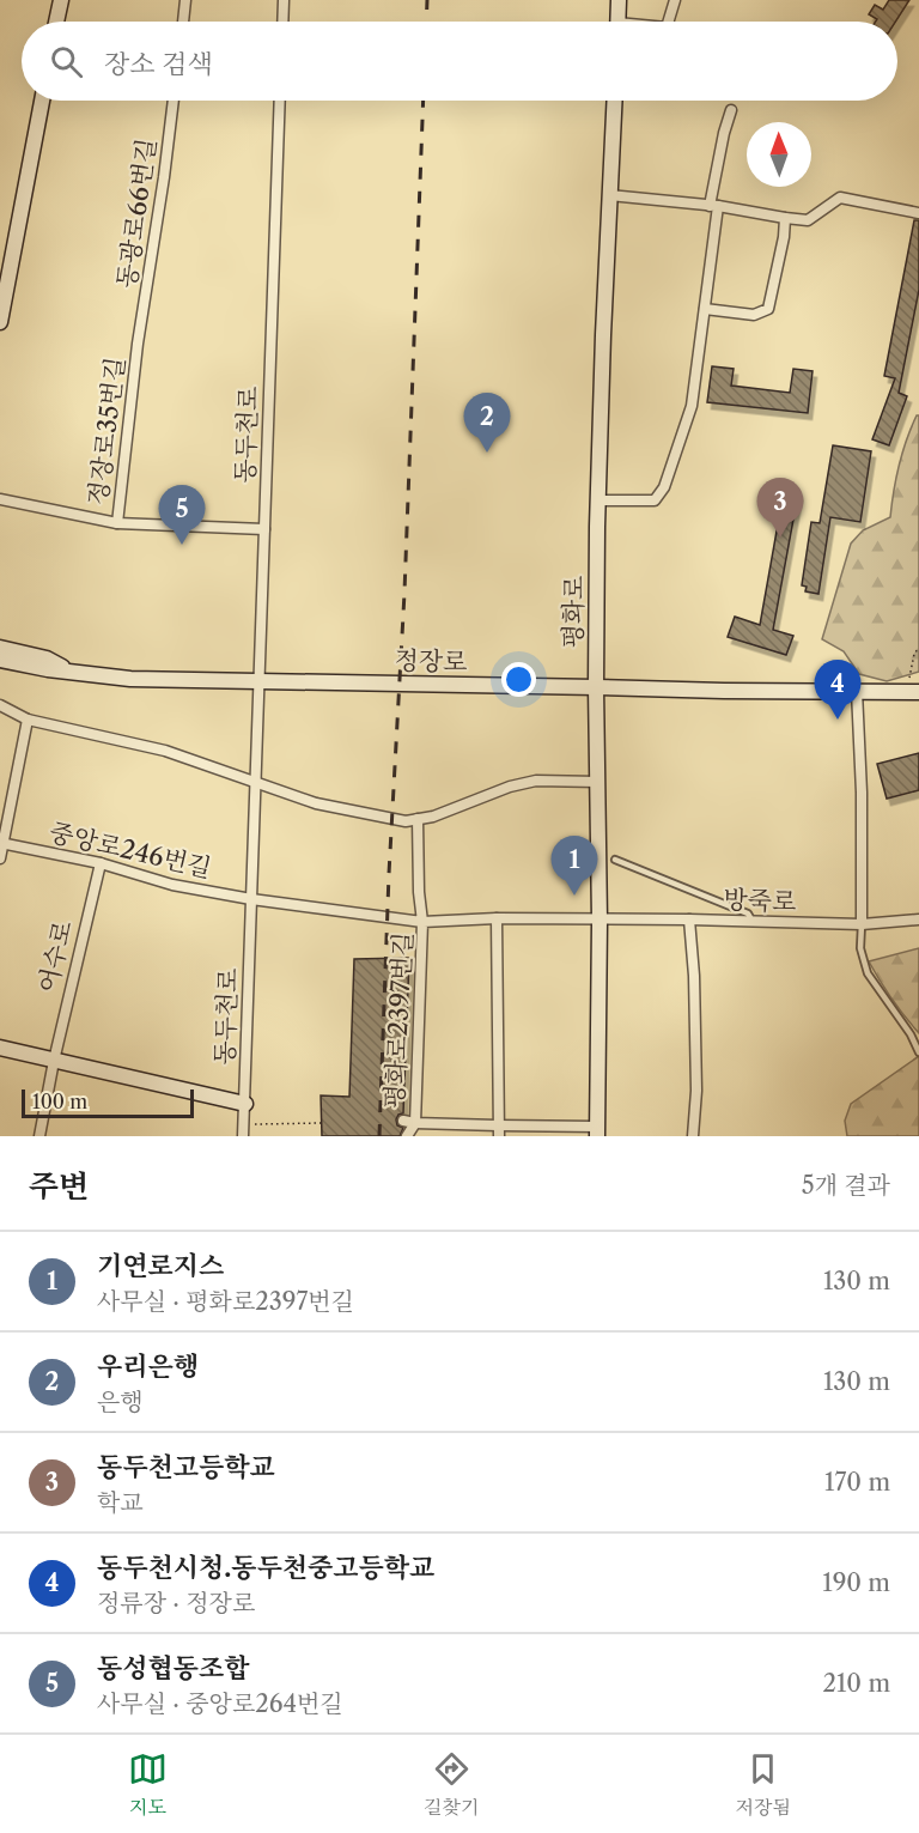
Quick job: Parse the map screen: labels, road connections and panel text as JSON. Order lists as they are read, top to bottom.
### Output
{
  "streets": {
    "main road": ["평화로", "정장로"],
    "street": [
      "동광로66번길",
      "정장로35번길",
      "동두천로",
      "중앙로246번길",
      "방죽로",
      "어수로",
      "평화로2397번길"
    ]
  },
  "crossings": [
    ["동광로66번길", "정장로35번길"],
    ["동두천로", "정장로"],
    ["동두천로", "중앙로246번길"],
    ["평화로", "정장로"],
    ["평화로", "방죽로"],
    ["평화로", "평화로2397번길"],
    ["중앙로246번길", "어수로"],
    ["방죽로", "평화로2397번길"]
  ],
  "scale_bar": "100 m",
  "north": "top",
  "page": {
    "search": "장소 검색",
    "pins": [
      "2",
      "3",
      "5",
      "4",
      "1"
    ],
    "scale": "100 m",
    "heading": ["주변", "5개 결과"],
    "list": [
      {
        "mark": "1",
        "name": "기연로지스",
        "note": "사무실 · 평화로2397번길",
        "value": "130 m"
      },
      {
        "mark": "2",
        "name": "우리은행",
        "note": "은행",
        "value": "130 m"
      },
      {
        "mark": "3",
        "name": "동두천고등학교",
        "note": "학교",
        "value": "170 m"
      },
      {
        "mark": "4",
        "name": "동두천시청.동두천중고등학교",
        "note": "정류장 · 정장로",
        "value": "190 m"
      },
      {
        "mark": "5",
        "name": "동성협동조합",
        "note": "사무실 · 중앙로264번길",
        "value": "210 m"
      }
    ],
    "nav": ["지도", "길찾기", "저장됨"]
  }
}
